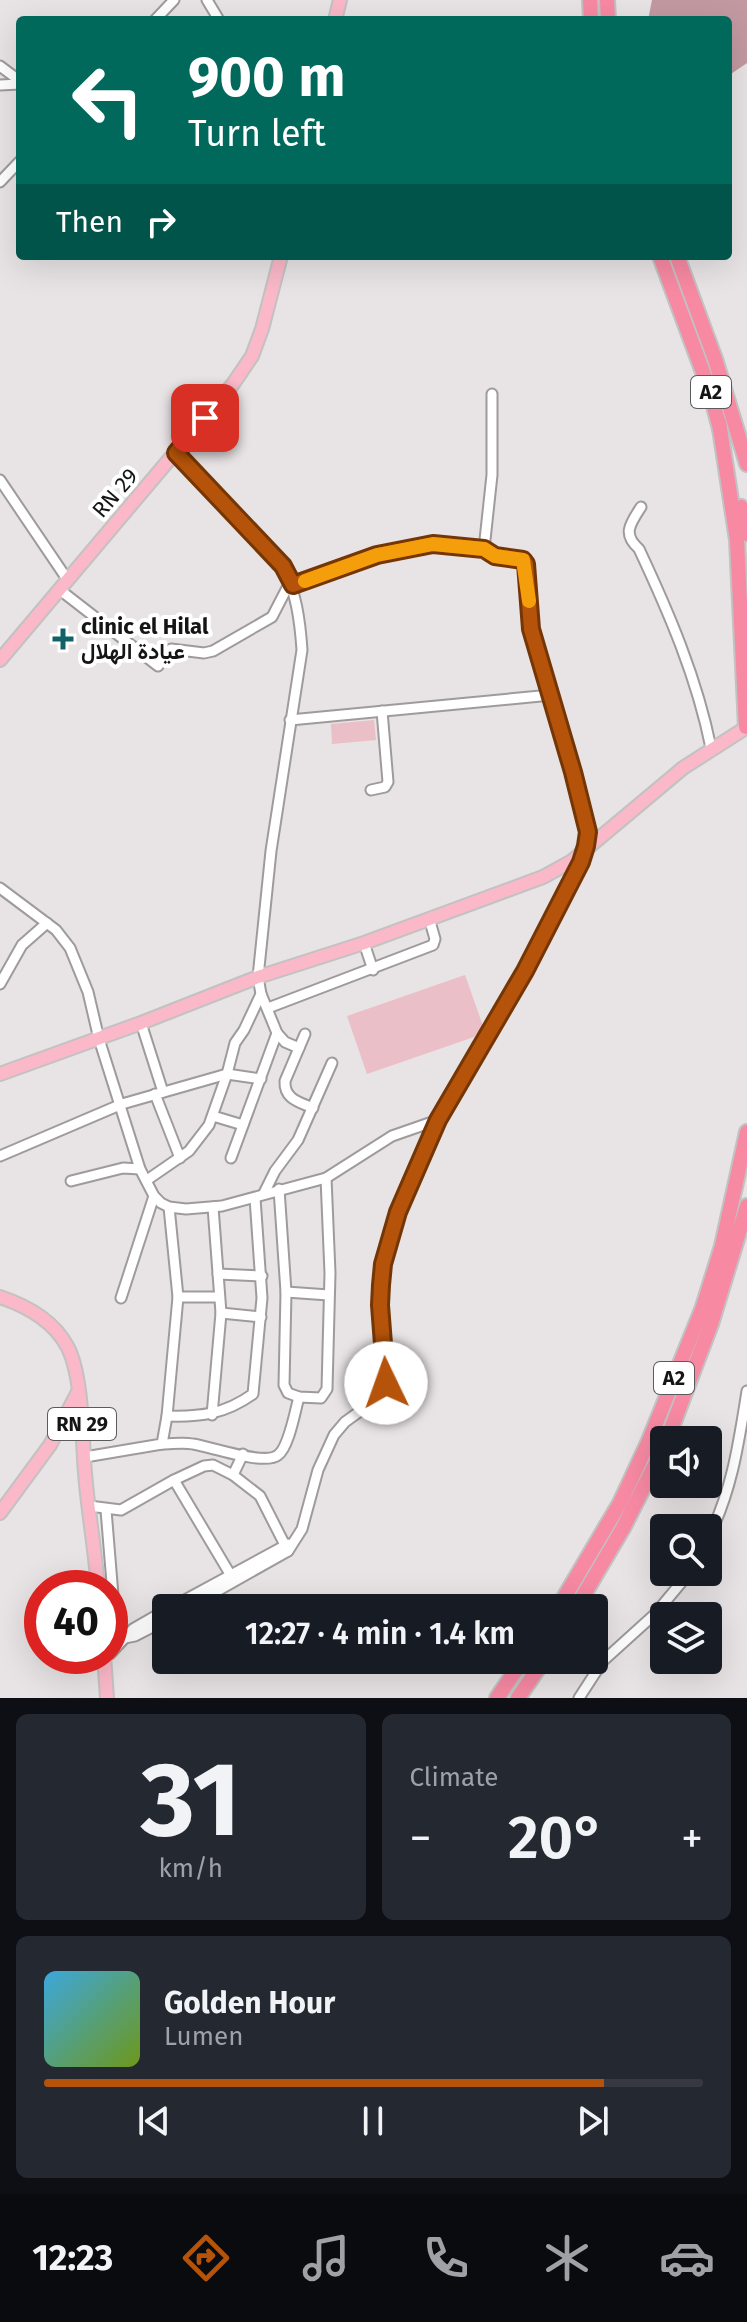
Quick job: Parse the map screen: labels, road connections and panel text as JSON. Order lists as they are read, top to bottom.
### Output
{
  "streets": {
    "highway": ["A2"],
    "main road": ["RN 29"]
  },
  "places": {
    "health": ["clinic el Hilal عيادة الهلال"]
  },
  "page": {
    "turn": ["900 m", "Turn left"],
    "then": "Then",
    "limit": "40",
    "trip": "12:27 · 4 min · 1.4 km",
    "tile": [
      ["31", "km/h"],
      "Climate"
    ],
    "heat": ["−", "20°", "+"],
    "song": ["Golden Hour", "Lumen"],
    "tabs": "12:23"
  }
}
